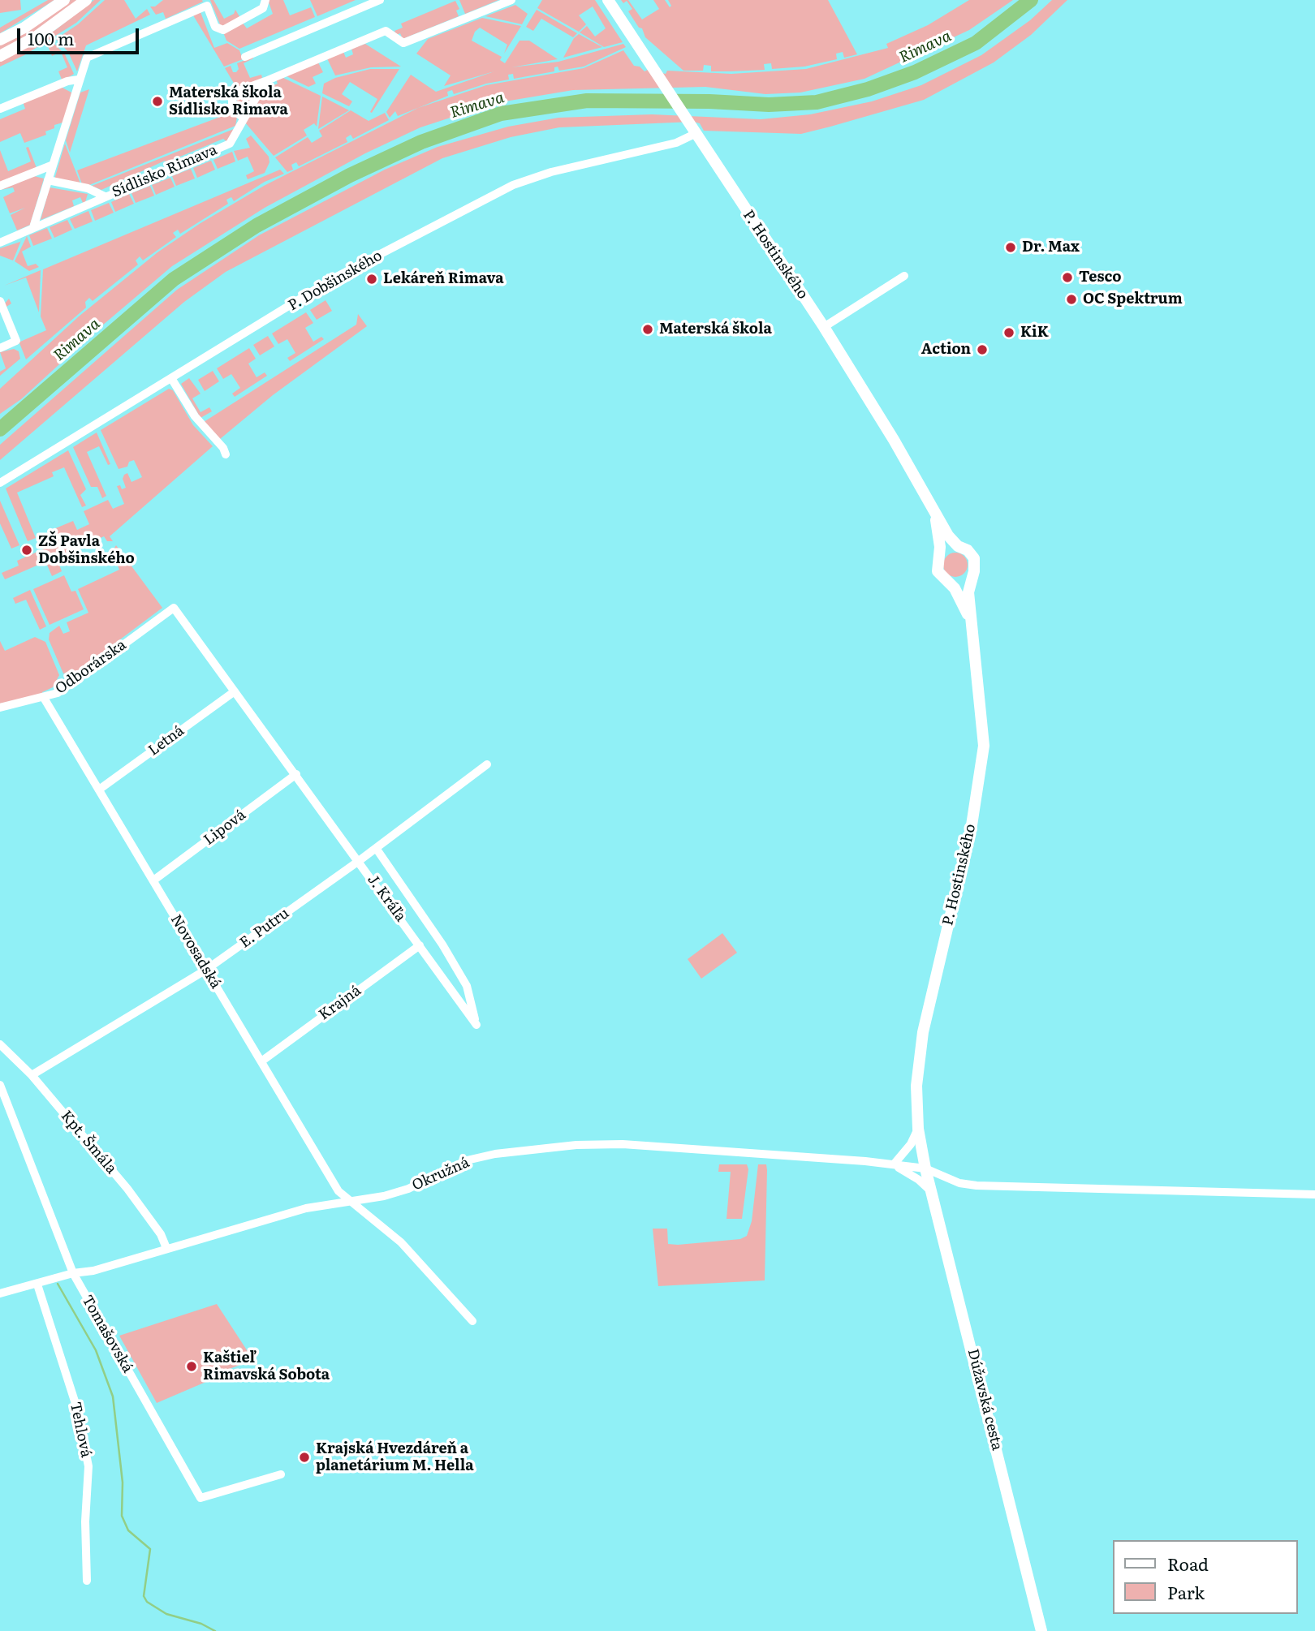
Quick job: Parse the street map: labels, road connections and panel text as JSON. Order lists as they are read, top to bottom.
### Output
{
  "streets": {
    "street": [
      "Sídlisko Rimava",
      "P. Hostinského",
      "P. Dobšinského",
      "Odborárska",
      "Letná",
      "Lipová",
      "J. Kráľa",
      "E. Putru",
      "Novosadská",
      "Krajná",
      "Kpt. Šmála",
      "Okružná",
      "Tomašovská",
      "Dúžavská cesta",
      "Tehlová"
    ]
  },
  "crossings": [
    ["P. Hostinského", "P. Dobšinského"],
    ["P. Hostinského", "Okružná"],
    ["P. Hostinského", "Dúžavská cesta"],
    ["Odborárska", "J. Kráľa"],
    ["Odborárska", "Novosadská"],
    ["Letná", "J. Kráľa"],
    ["Letná", "Novosadská"],
    ["Lipová", "J. Kráľa"],
    ["Lipová", "Novosadská"],
    ["J. Kráľa", "E. Putru"],
    ["J. Kráľa", "Krajná"],
    ["E. Putru", "Novosadská"],
    ["E. Putru", "Kpt. Šmála"],
    ["Novosadská", "Krajná"],
    ["Novosadská", "Okružná"],
    ["Kpt. Šmála", "Okružná"],
    ["Okružná", "Tomašovská"],
    ["Okružná", "Dúžavská cesta"],
    ["Okružná", "Tehlová"]
  ],
  "water": ["Rimava"],
  "places": [
    "Materská škola Sídlisko Rimava",
    "Dr. Max",
    "Tesco",
    "Lekáreň Rimava",
    "OC Spektrum",
    "Materská škola",
    "KiK",
    "Action",
    "ZŠ Pavla Dobšinského",
    "Kaštieľ Rimavská Sobota",
    "Krajská Hvezdáreň a planetárium M. Hella"
  ],
  "legend": ["Road", "Park"],
  "scale_bar": "100 m"
}
